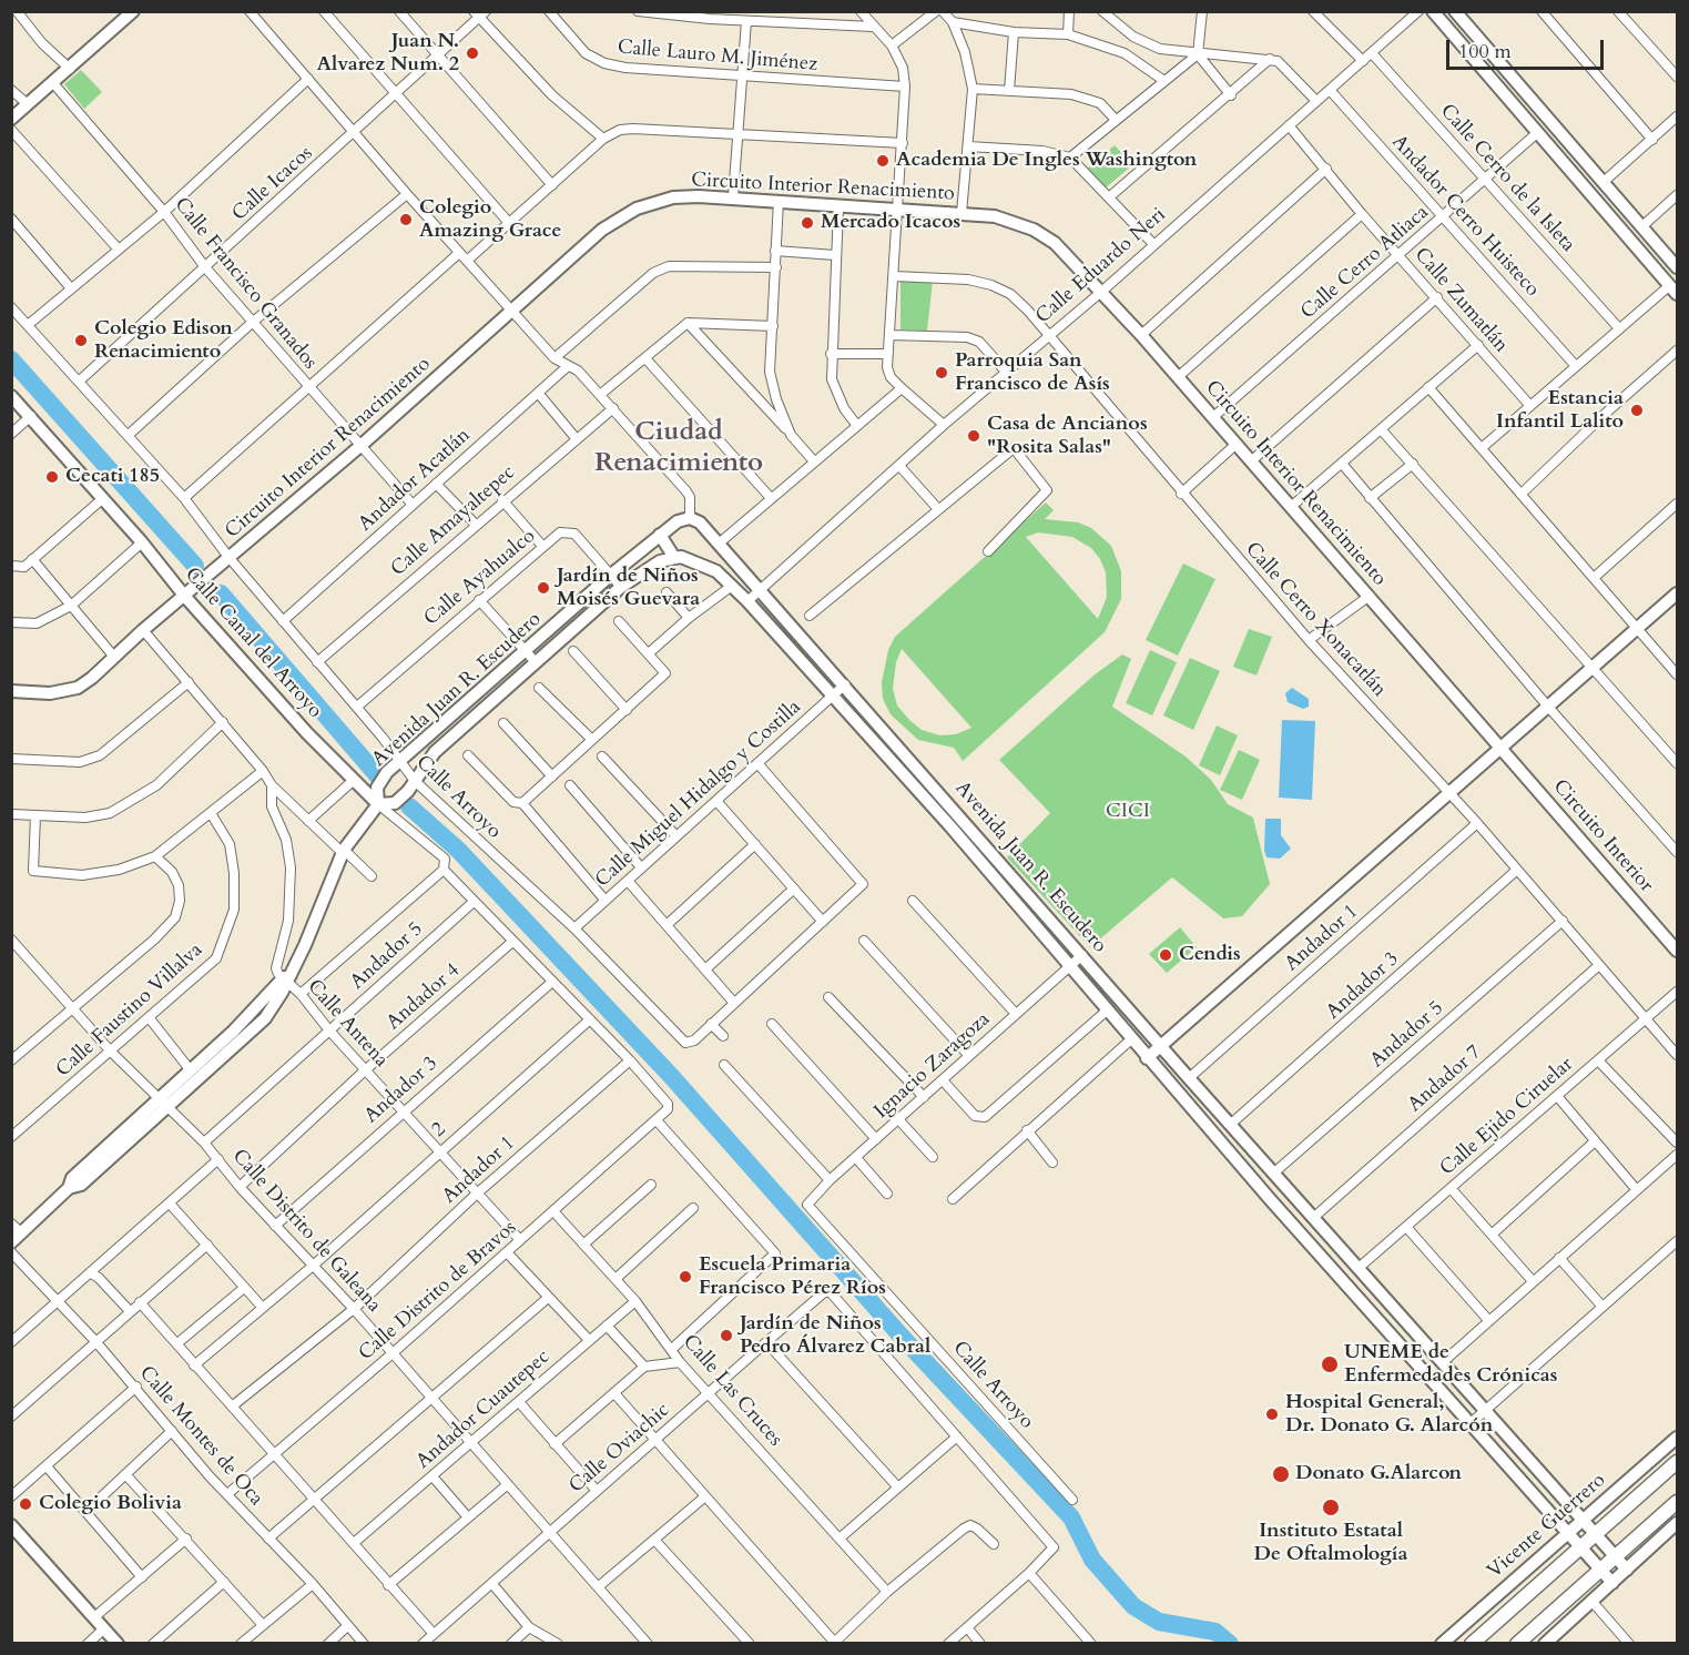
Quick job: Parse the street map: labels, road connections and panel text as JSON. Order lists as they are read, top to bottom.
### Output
{
  "streets": {
    "main road": [
      "Circuito Interior Renacimiento",
      "Calle Canal del Arroyo",
      "Avenida Juan R. Escudero",
      "Circuito Interior",
      "Vicente Guerrero"
    ],
    "street": [
      "Calle Lauro M. Jiménez",
      "Calle Cerro de la Isleta",
      "Calle Icacos",
      "Andador Cerro Huisteco",
      "Calle Cerro Atliaca",
      "Calle Eduardo Neri",
      "Calle Francisco Granados",
      "Calle Zumatlán",
      "Andador Acatlán",
      "Calle Amayaltepec",
      "Calle Ayahualco",
      "Calle Cerro Xonacatlán",
      "Calle Miguel Hidalgo y Costilla",
      "Calle Arroyo",
      "Andador 1",
      "Andador 5",
      "Andador 3",
      "Andador 4",
      "Calle Faustino Villalva",
      "Calle Antena",
      "Ignacio Zaragoza",
      "Andador 7",
      "Calle Ejido Ciruelar",
      "2",
      "Calle Distrito de Galeana",
      "Calle Distrito de Bravos",
      "Calle Las Cruces",
      "Andador Cuautepec",
      "Calle Montes de Oca",
      "Calle Oviachic"
    ]
  },
  "crossings": [
    ["Calle Cerro de la Isleta", "Calle Cerro Atliaca"],
    ["Calle Cerro de la Isleta", "Calle Eduardo Neri"],
    ["Calle Icacos", "Calle Francisco Granados"],
    ["Calle Icacos", "Calle Canal del Arroyo"],
    ["Circuito Interior Renacimiento", "Calle Cerro Atliaca"],
    ["Circuito Interior Renacimiento", "Calle Eduardo Neri"],
    ["Circuito Interior Renacimiento", "Calle Francisco Granados"],
    ["Circuito Interior Renacimiento", "Calle Canal del Arroyo"],
    ["Circuito Interior Renacimiento", "Calle Arroyo"],
    ["Circuito Interior Renacimiento", "Circuito Interior"],
    ["Andador Cerro Huisteco", "Calle Cerro Atliaca"],
    ["Andador Cerro Huisteco", "Calle Eduardo Neri"],
    ["Calle Cerro Atliaca", "Calle Zumatlán"],
    ["Calle Eduardo Neri", "Calle Zumatlán"],
    ["Calle Eduardo Neri", "Calle Cerro Xonacatlán"],
    ["Calle Eduardo Neri", "Avenida Juan R. Escudero"],
    ["Calle Francisco Granados", "Andador Acatlán"],
    ["Andador Acatlán", "Calle Arroyo"],
    ["Calle Amayaltepec", "Calle Arroyo"],
    ["Calle Ayahualco", "Avenida Juan R. Escudero"],
    ["Calle Ayahualco", "Calle Arroyo"],
    ["Calle Cerro Xonacatlán", "Andador 1"],
    ["Calle Cerro Xonacatlán", "Andador 5"],
    ["Calle Cerro Xonacatlán", "Andador 3"],
    ["Calle Cerro Xonacatlán", "Andador 7"],
    ["Calle Cerro Xonacatlán", "Calle Ejido Ciruelar"],
    ["Calle Canal del Arroyo", "Avenida Juan R. Escudero"],
    ["Calle Canal del Arroyo", "Calle Arroyo"],
    ["Calle Canal del Arroyo", "Andador 1"],
    ["Calle Canal del Arroyo", "Andador 5"],
    ["Calle Canal del Arroyo", "Andador 3"],
    ["Calle Canal del Arroyo", "Andador 4"],
    ["Calle Canal del Arroyo", "2"],
    ["Calle Canal del Arroyo", "Calle Distrito de Bravos"],
    ["Avenida Juan R. Escudero", "Calle Miguel Hidalgo y Costilla"],
    ["Avenida Juan R. Escudero", "Calle Arroyo"],
    ["Avenida Juan R. Escudero", "Andador 1"],
    ["Avenida Juan R. Escudero", "Andador 5"],
    ["Avenida Juan R. Escudero", "Andador 3"],
    ["Avenida Juan R. Escudero", "Calle Antena"],
    ["Avenida Juan R. Escudero", "Ignacio Zaragoza"],
    ["Avenida Juan R. Escudero", "Andador 7"],
    ["Avenida Juan R. Escudero", "Calle Ejido Ciruelar"],
    ["Avenida Juan R. Escudero", "Calle Distrito de Galeana"],
    ["Avenida Juan R. Escudero", "Vicente Guerrero"],
    ["Calle Miguel Hidalgo y Costilla", "Calle Arroyo"],
    ["Calle Arroyo", "Ignacio Zaragoza"],
    ["Andador 1", "Calle Antena"],
    ["Andador 1", "Calle Distrito de Galeana"],
    ["Andador 5", "Calle Antena"],
    ["Andador 5", "Calle Distrito de Galeana"],
    ["Andador 3", "Calle Antena"],
    ["Andador 3", "Calle Distrito de Galeana"],
    ["Andador 4", "Calle Antena"],
    ["Andador 4", "Calle Distrito de Galeana"],
    ["Calle Faustino Villalva", "Calle Distrito de Galeana"],
    ["Calle Antena", "2"],
    ["Calle Antena", "Calle Distrito de Bravos"],
    ["2", "Calle Distrito de Galeana"],
    ["Calle Distrito de Galeana", "Calle Distrito de Bravos"],
    ["Calle Distrito de Galeana", "Andador Cuautepec"],
    ["Calle Distrito de Galeana", "Calle Oviachic"],
    ["Calle Distrito de Bravos", "Calle Las Cruces"],
    ["Calle Distrito de Bravos", "Calle Montes de Oca"],
    ["Calle Las Cruces", "Andador Cuautepec"],
    ["Calle Las Cruces", "Calle Oviachic"]
  ],
  "districts": ["Ciudad Renacimiento"],
  "parks": ["CICI"],
  "places": [
    "Juan N. Alvarez Num. 2",
    "Academia De Ingles Washington",
    "Colegio Amazing Grace",
    "Mercado Icacos",
    "Colegio Edison Renacimiento",
    "Parroquia San Francisco de Asís",
    "Estancia Infantil Lalito",
    "Casa de Ancianos \"Rosita Salas\"",
    "Cecati 185",
    "Jardín de Niños Moisés Guevara",
    "Cendis",
    "Escuela Primaria Francisco Pérez Ríos",
    "Jardín de Niños Pedro Álvarez Cabral",
    "UNEME de Enfermedades Crónicas",
    "Hospital General, Dr. Donato G. Alarcón",
    "Donato G.Alarcon",
    "Colegio Bolivia",
    "Instituto Estatal De Oftalmología"
  ],
  "scale_bar": "100 m"
}
